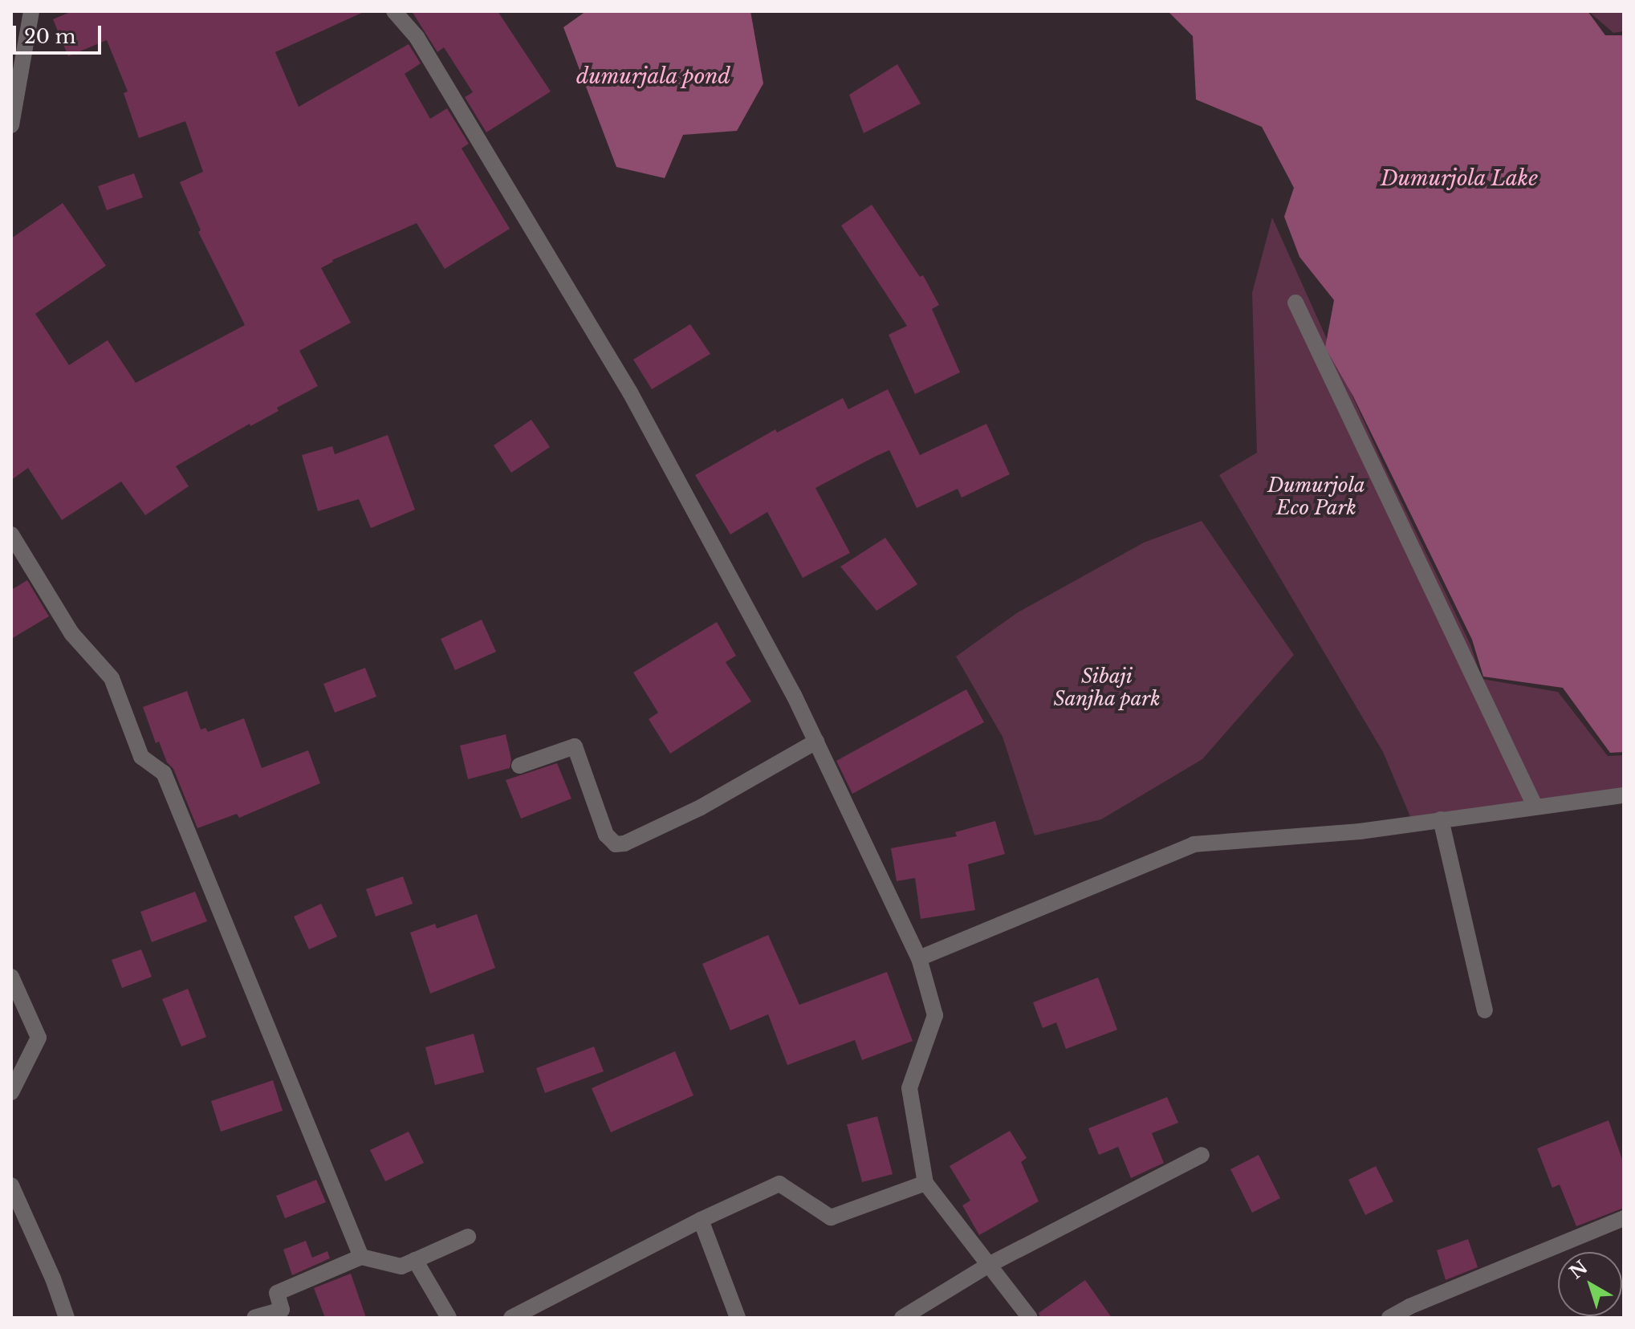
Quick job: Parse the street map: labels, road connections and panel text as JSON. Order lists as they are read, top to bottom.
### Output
{
  "water": ["dumurjala pond", "Dumurjola Lake"],
  "parks": ["Dumurjola Eco Park", "Sibaji Sanjha park"],
  "scale_bar": "20 m",
  "north": "top left"
}
